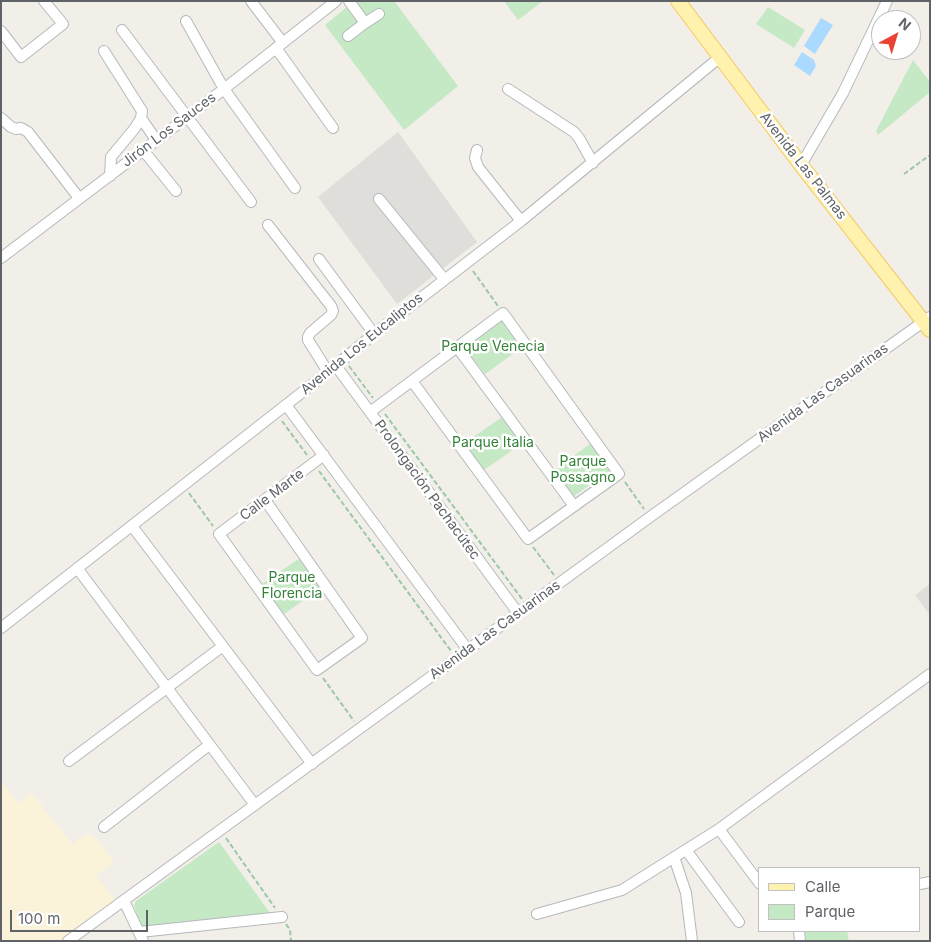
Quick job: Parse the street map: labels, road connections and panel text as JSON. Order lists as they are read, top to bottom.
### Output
{
  "streets": {
    "main road": ["Avenida Las Palmas"],
    "street": [
      "Jirón Los Sauces",
      "Avenida Los Eucaliptos",
      "Avenida Las Casuarinas",
      "Prolongación Pachacútec",
      "Calle Marte"
    ]
  },
  "crossings": [
    ["Avenida Las Palmas", "Avenida Los Eucaliptos"],
    ["Avenida Las Palmas", "Avenida Las Casuarinas"],
    ["Avenida Los Eucaliptos", "Prolongación Pachacútec"],
    ["Avenida Las Casuarinas", "Prolongación Pachacútec"]
  ],
  "parks": [
    "Parque Venecia",
    "Parque Italia",
    "Parque Possagno",
    "Parque Florencia"
  ],
  "legend": ["Calle", "Parque"],
  "scale_bar": "100 m",
  "north": "top right"
}
